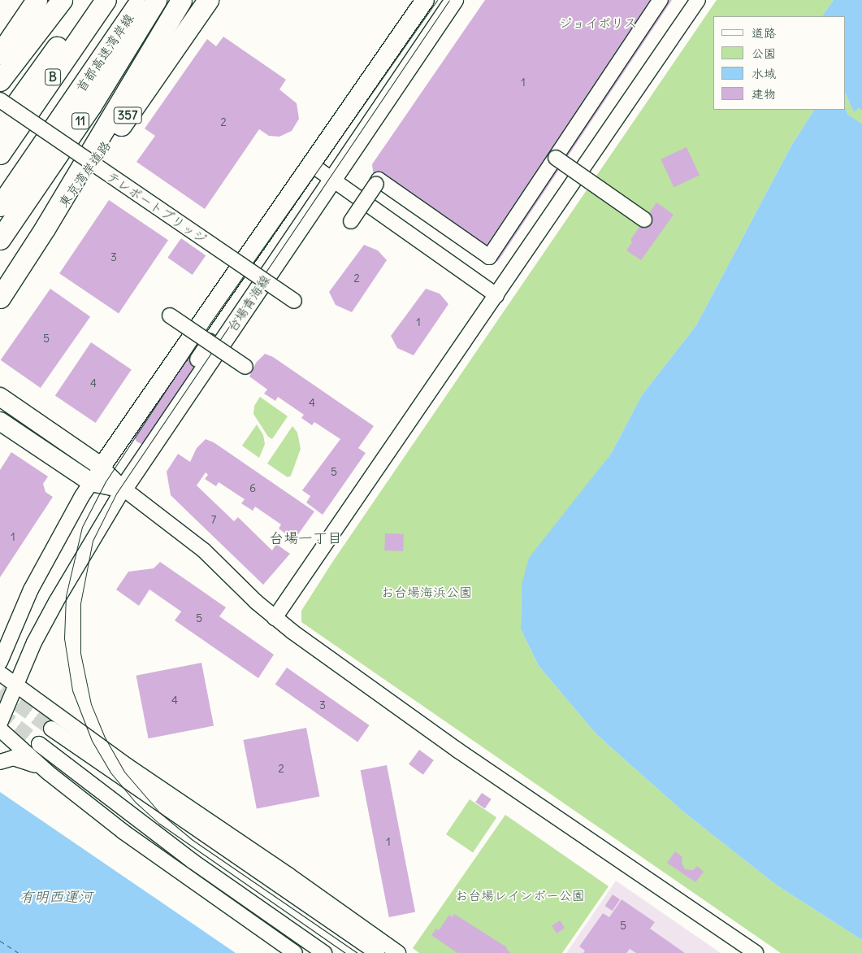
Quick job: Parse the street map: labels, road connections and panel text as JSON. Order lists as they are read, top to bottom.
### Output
{
  "streets": {
    "highway": [
      "首都高速湾岸線",
      "B",
      "357",
      "11",
      "東京湾岸道路"
    ],
    "main road": ["台場青海線"],
    "street": ["テレポートブリッジ"]
  },
  "districts": ["台場一丁目"],
  "water": ["有明西運河"],
  "parks": ["ジョイポリス", "お台場海浜公園", "お台場レインボー公園"],
  "house_numbers": [
    "1",
    "2",
    "3",
    "2",
    "1",
    "5",
    "4",
    "4",
    "5",
    "6",
    "7",
    "1",
    "5",
    "4",
    "3",
    "2",
    "1",
    "5"
  ],
  "legend": [
    "道路",
    "公園",
    "水域",
    "建物"
  ]
}
